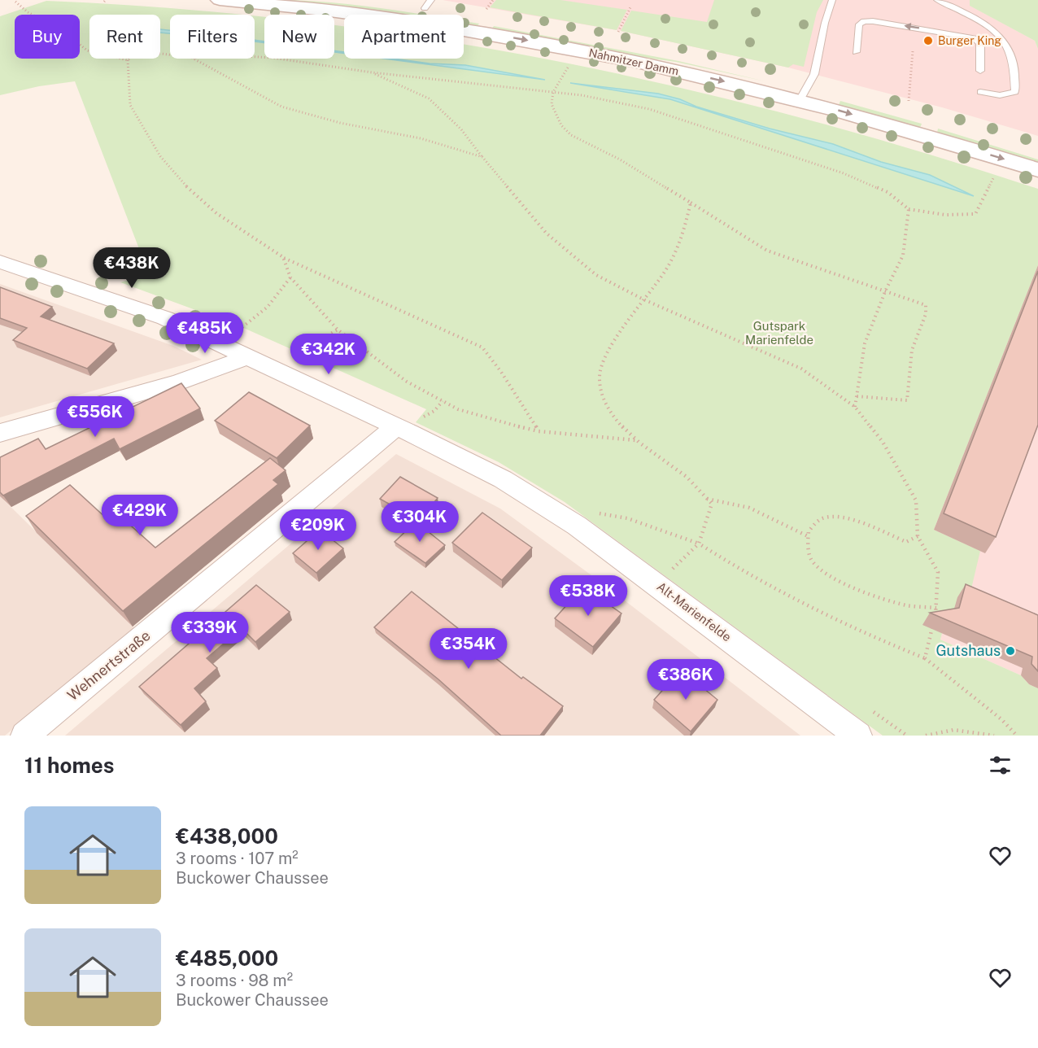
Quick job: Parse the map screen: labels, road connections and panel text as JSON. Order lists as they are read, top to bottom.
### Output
{
  "streets": {
    "main road": ["Nahmitzer Damm"],
    "street": ["Alt-Marienfelde", "Wehnertstraße"]
  },
  "crossings": [
    ["Alt-Marienfelde", "Wehnertstraße"]
  ],
  "parks": ["Gutspark Marienfelde"],
  "places": ["Burger King", "Gutshaus"],
  "page": {
    "chip": [
      "Buy",
      "Rent",
      "Filters",
      "New",
      "Apartment"
    ],
    "price": [
      "€438K",
      "€485K",
      "€342K",
      "€556K",
      "€429K",
      "€304K",
      "€209K",
      "€538K",
      "€339K",
      "€354K",
      "€386K"
    ],
    "heading": "11 homes",
    "list": [
      {
        "name": "€438,000",
        "note": "3 rooms · 107 m² · Buckower Chaussee"
      },
      {
        "name": "€485,000",
        "note": "3 rooms · 98 m² · Buckower Chaussee"
      }
    ]
  }
}
